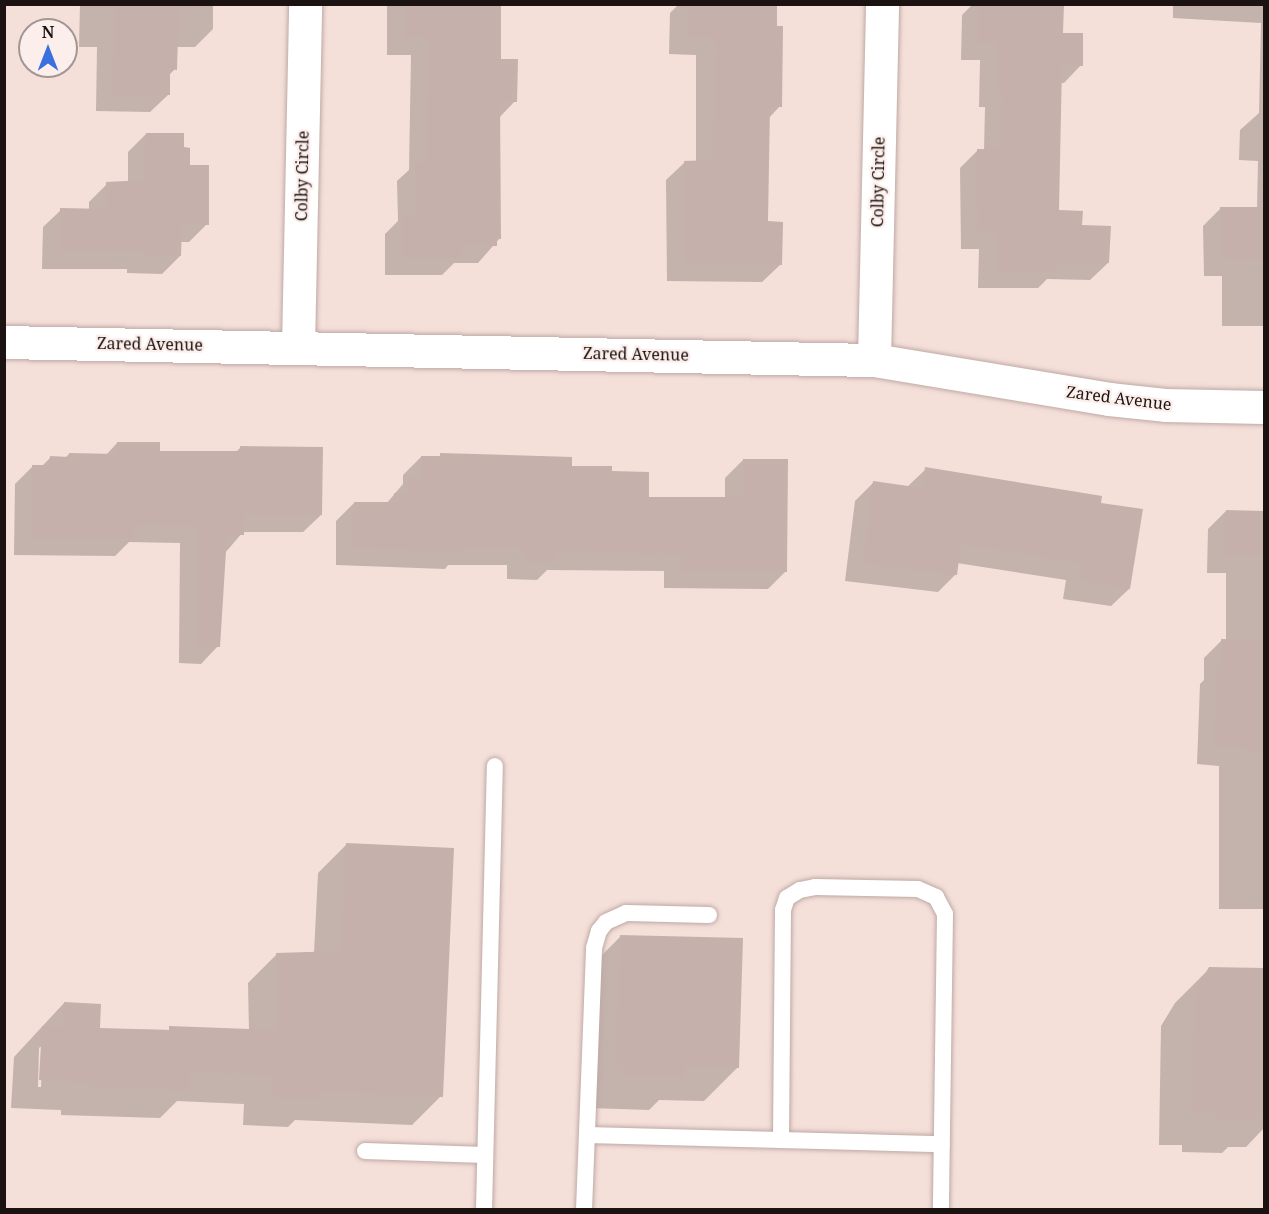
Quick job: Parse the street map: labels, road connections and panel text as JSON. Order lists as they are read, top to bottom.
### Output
{
  "streets": {
    "street": ["Colby Circle", "Zared Avenue"]
  },
  "crossings": [
    ["Colby Circle", "Zared Avenue"]
  ],
  "north": "top"
}
